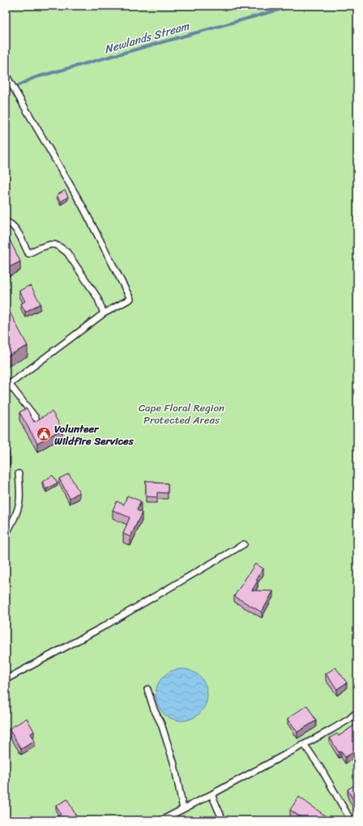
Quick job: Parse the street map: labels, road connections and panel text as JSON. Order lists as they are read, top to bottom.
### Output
{
  "water": ["Newlands Stream"],
  "parks": ["Cape Floral Region Protected Areas"],
  "places": {
    "public building": ["Volunteer Wildfire Services"]
  }
}
